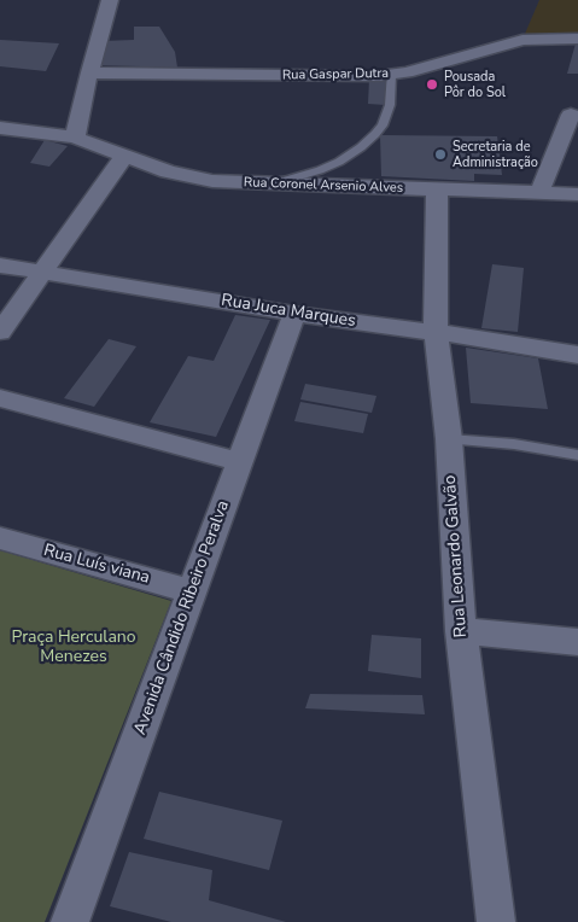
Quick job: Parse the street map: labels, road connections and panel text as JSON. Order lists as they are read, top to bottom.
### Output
{
  "streets": {
    "street": [
      "Rua Gaspar Dutra",
      "Rua Coronel Arsenio Alves",
      "Rua Juca Marques",
      "Rua Leonardo Galvão",
      "Rua Luís viana",
      "Avenida Cândido Ribeiro Peralva"
    ]
  },
  "crossings": [
    ["Rua Coronel Arsenio Alves", "Rua Leonardo Galvão"],
    ["Rua Juca Marques", "Rua Leonardo Galvão"],
    ["Rua Juca Marques", "Avenida Cândido Ribeiro Peralva"],
    ["Rua Luís viana", "Avenida Cândido Ribeiro Peralva"]
  ],
  "parks": ["Praça Herculano Menezes"],
  "places": ["Pousada Pôr do Sol", "Secretaria de Administração"]
}
